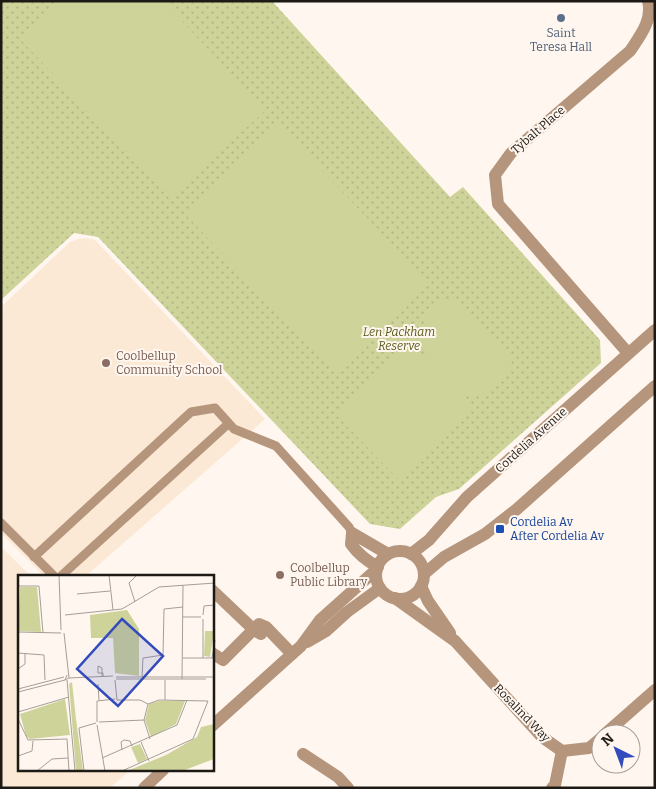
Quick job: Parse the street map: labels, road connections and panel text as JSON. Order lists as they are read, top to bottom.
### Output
{
  "streets": {
    "street": ["Tybalt Place", "Cordelia Avenue", "Rosalind Way"]
  },
  "crossings": [
    ["Tybalt Place", "Cordelia Avenue"]
  ],
  "parks": ["Len Packham Reserve"],
  "places": {
    "other": ["Saint Teresa Hall", "Coolbellup Community School", "Coolbellup Public Library"],
    "transit": ["Cordelia Av After Cordelia Av"]
  },
  "north": "top left"
}
